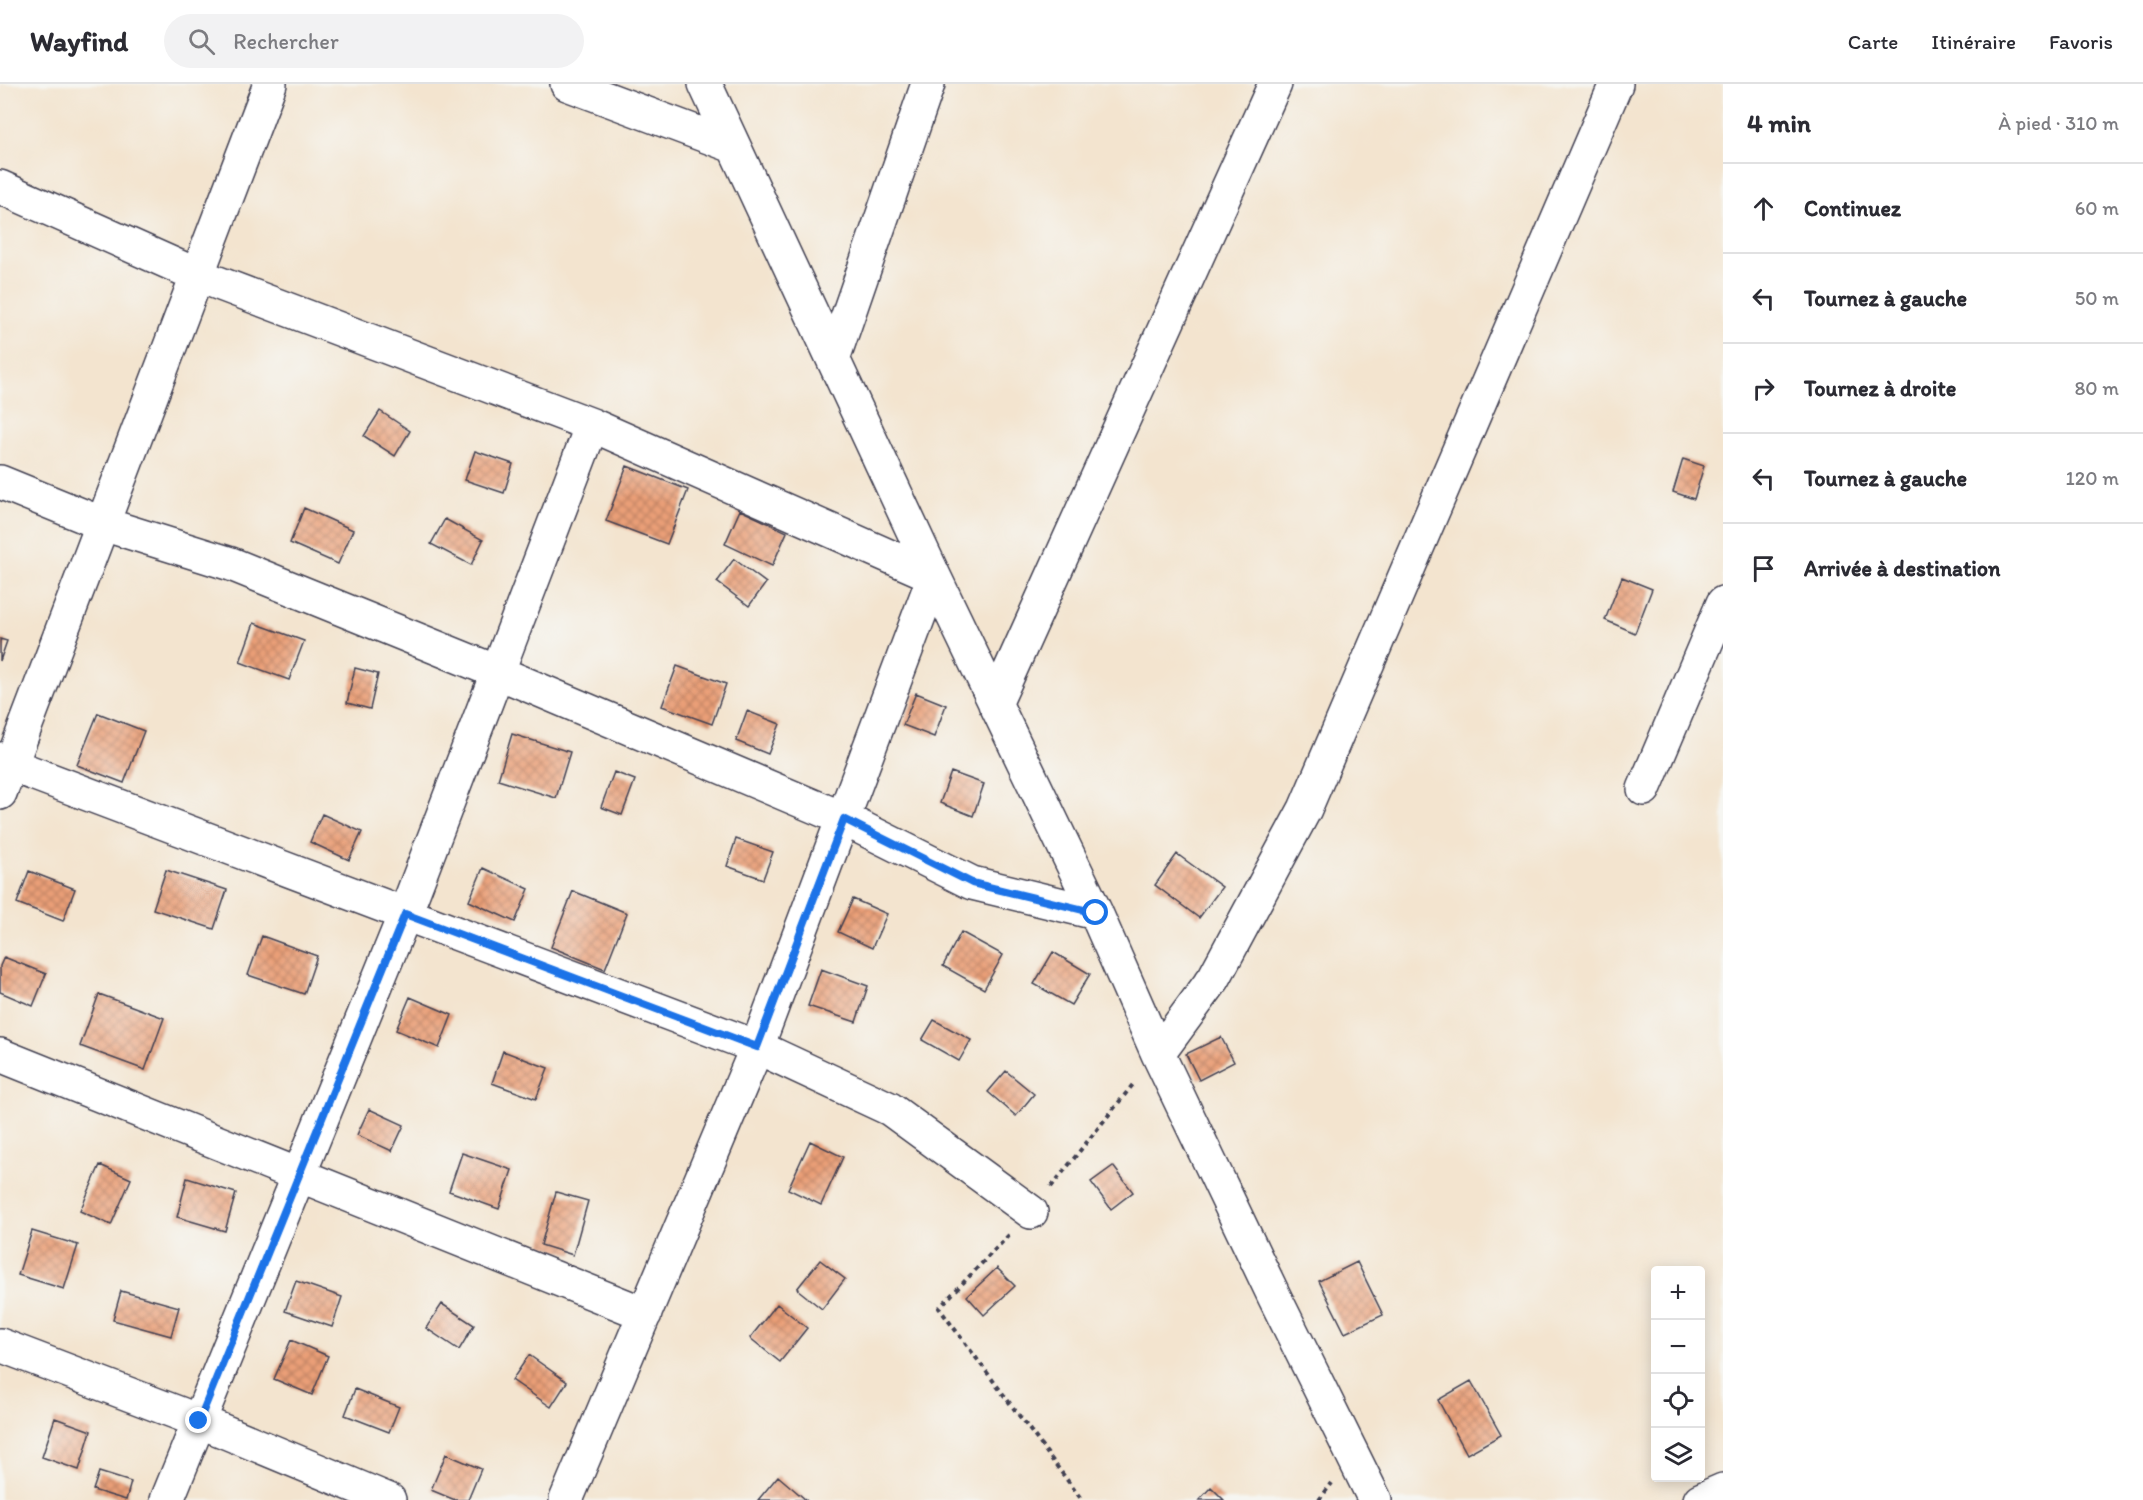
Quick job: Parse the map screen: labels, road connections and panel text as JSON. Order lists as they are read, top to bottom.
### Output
{
  "page": {
    "header": "Wayfind",
    "search": "Rechercher",
    "nav": ["Carte", "Itinéraire", "Favoris"],
    "heading": ["4 min", "À pied · 310 m"],
    "list": [
      ["Continuez", "60 m"],
      ["Tournez à gauche", "50 m"],
      ["Tournez à droite", "80 m"],
      ["Tournez à gauche", "120 m"],
      "Arrivée à destination"
    ],
    "map_buttons": ["+", "−"]
  }
}
